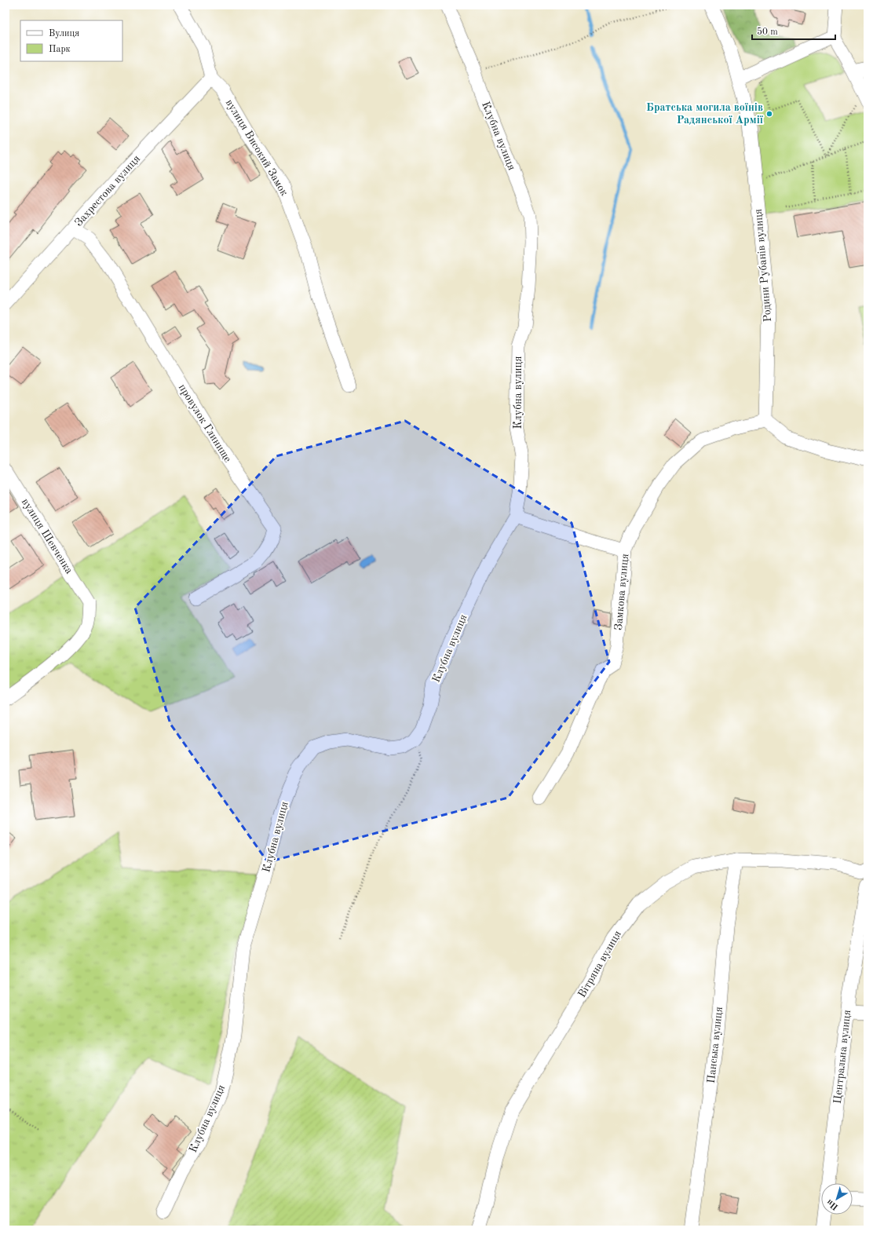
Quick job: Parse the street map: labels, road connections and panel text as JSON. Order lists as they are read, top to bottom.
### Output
{
  "streets": {
    "street": [
      "Клубна вулиця",
      "вулиця Високий Замок",
      "Захрестова вулиця",
      "Родини Рубанів вулиця",
      "провулок Глинище",
      "вулиця Шевченка",
      "Замкова вулиця",
      "Вітряна вулиця",
      "Панська вулиця",
      "Центральна вулиця"
    ]
  },
  "crossings": [
    ["вулиця Високий Замок", "Захрестова вулиця"],
    ["Захрестова вулиця", "провулок Глинище"],
    ["Родини Рубанів вулиця", "Замкова вулиця"],
    ["Вітряна вулиця", "Панська вулиця"]
  ],
  "places": ["Братська могила воїнів Радянської Армії"],
  "legend": ["Вулиця", "Парк"],
  "scale_bar": "50 m",
  "north": "bottom left"
}
